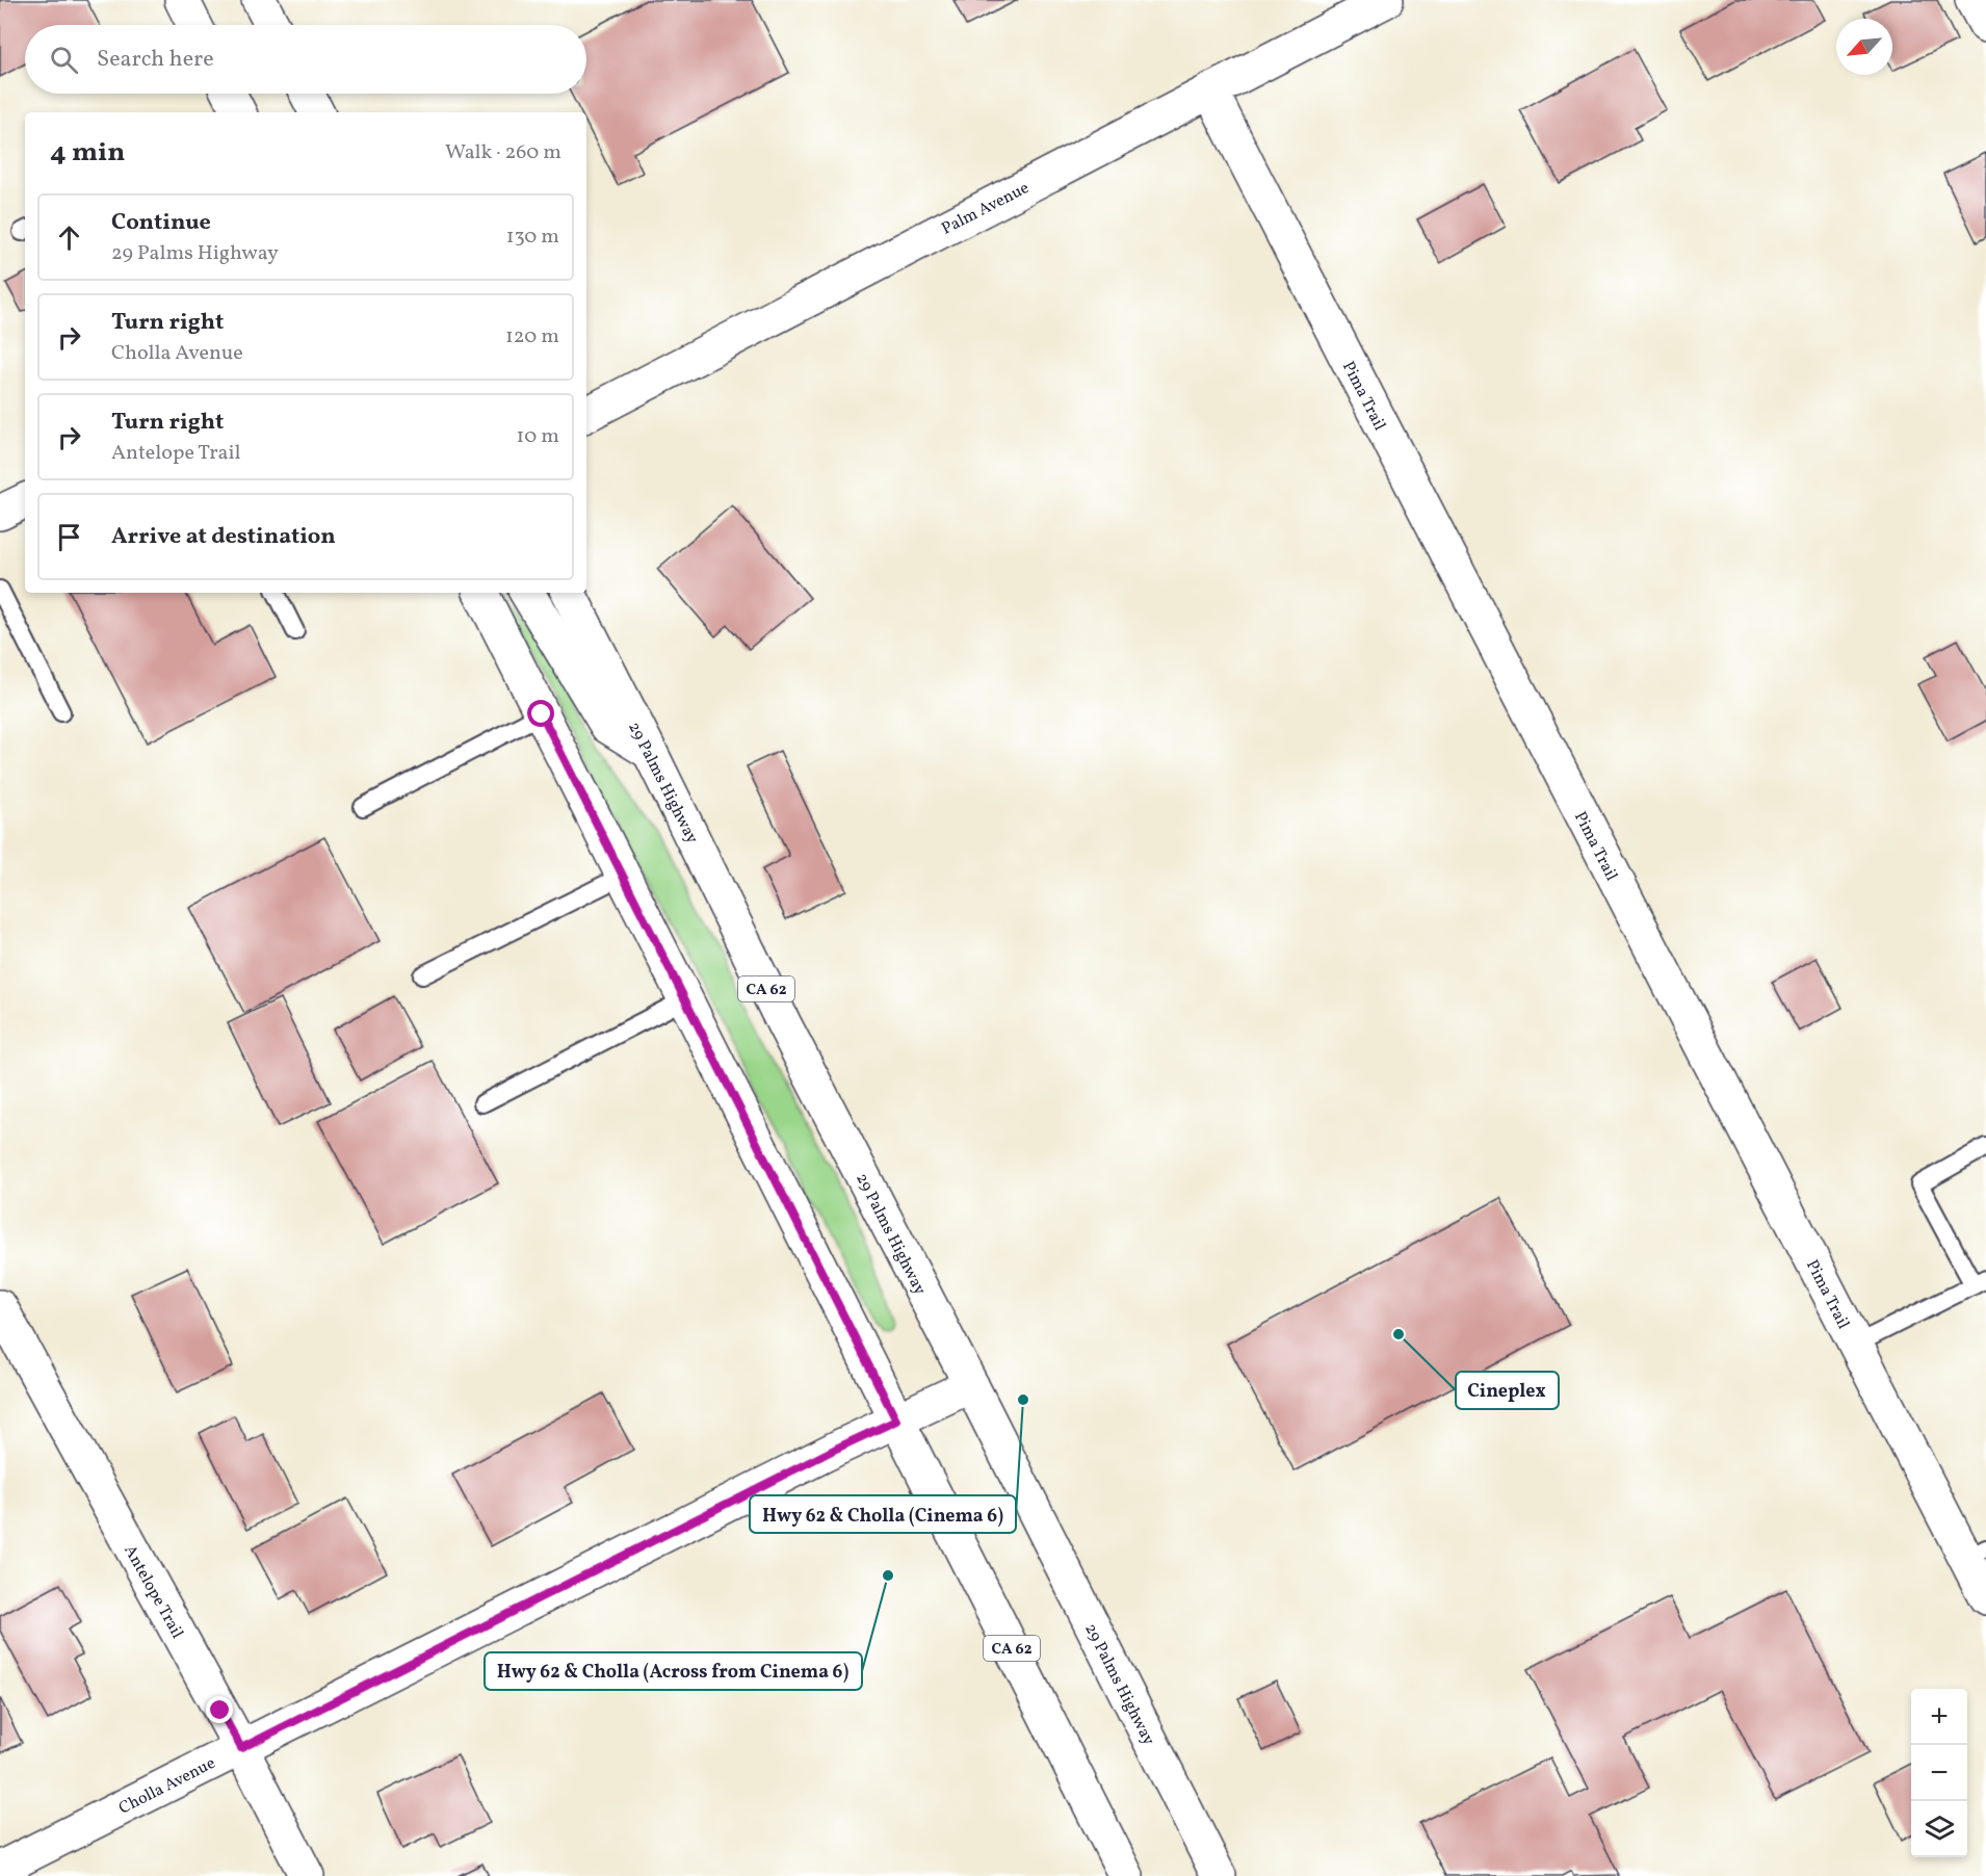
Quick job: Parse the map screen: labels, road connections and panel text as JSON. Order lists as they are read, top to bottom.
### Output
{
  "streets": {
    "street": [
      "Palm Avenue",
      "Pima Trail",
      "29 Palms Highway",
      "CA 62",
      "Antelope Trail",
      "Cholla Avenue"
    ]
  },
  "crossings": [
    ["Palm Avenue", "Pima Trail"],
    ["29 Palms Highway", "Cholla Avenue"],
    ["CA 62", "Cholla Avenue"],
    ["Antelope Trail", "Cholla Avenue"]
  ],
  "places": ["Cineplex", "Hwy 62 & Cholla (Cinema 6)", "Hwy 62 & Cholla (Across from Cinema 6)"],
  "north": "bottom left",
  "page": {
    "search": "Search here",
    "heading": ["4 min", "Walk · 260 m"],
    "list": [
      ["Continue", "29 Palms Highway", "130 m"],
      ["Turn right", "Cholla Avenue", "120 m"],
      ["Turn right", "Antelope Trail", "10 m"],
      "Arrive at destination"
    ],
    "map_buttons": ["+", "−"]
  }
}
